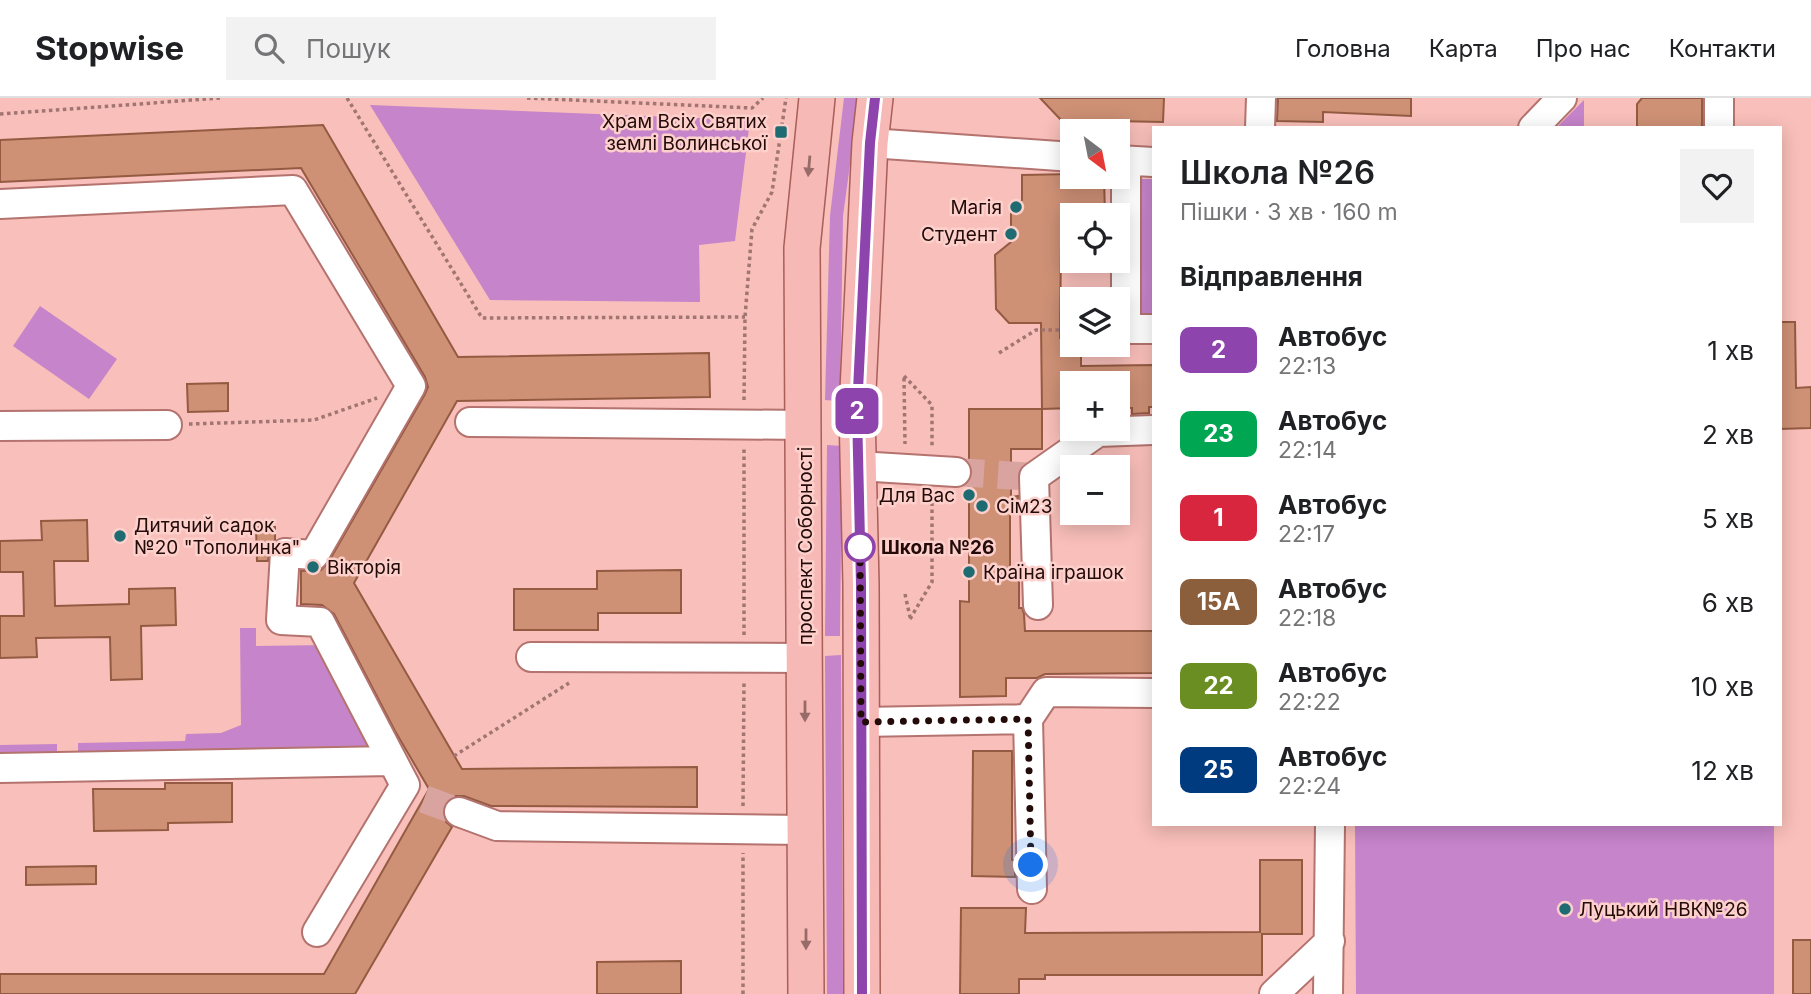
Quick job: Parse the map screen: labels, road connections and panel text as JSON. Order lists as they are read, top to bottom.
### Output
{
  "streets": {
    "main road": ["проспект Соборності"]
  },
  "places": {
    "transit": ["Храм Всіх Святих землі Волинської"],
    "other": [
      "Магія",
      "Студент",
      "Для Вас",
      "Сім23",
      "Дитячий садок №20 \"Тополинка\"",
      "Школа №26",
      "Вікторія",
      "Країна іграшок",
      "Луцький НВК№26"
    ]
  },
  "lines": ["bus line 2"],
  "north": "bottom right",
  "page": {
    "header": "Stopwise",
    "search": "Пошук",
    "nav": [
      "Головна",
      "Карта",
      "Про нас",
      "Контакти"
    ],
    "on_map": "2",
    "map_buttons": ["+", "−"],
    "heading": [
      ["Школа №26", "Пішки · 3 хв · 160 m"],
      "Відправлення"
    ],
    "list": [
      {
        "mark": "2",
        "name": "Автобус",
        "note": "22:13",
        "value": "1 хв"
      },
      {
        "mark": "23",
        "name": "Автобус",
        "note": "22:14",
        "value": "2 хв"
      },
      {
        "mark": "1",
        "name": "Автобус",
        "note": "22:17",
        "value": "5 хв"
      },
      {
        "mark": "15А",
        "name": "Автобус",
        "note": "22:18",
        "value": "6 хв"
      },
      {
        "mark": "22",
        "name": "Автобус",
        "note": "22:22",
        "value": "10 хв"
      },
      {
        "mark": "25",
        "name": "Автобус",
        "note": "22:24",
        "value": "12 хв"
      }
    ]
  }
}
